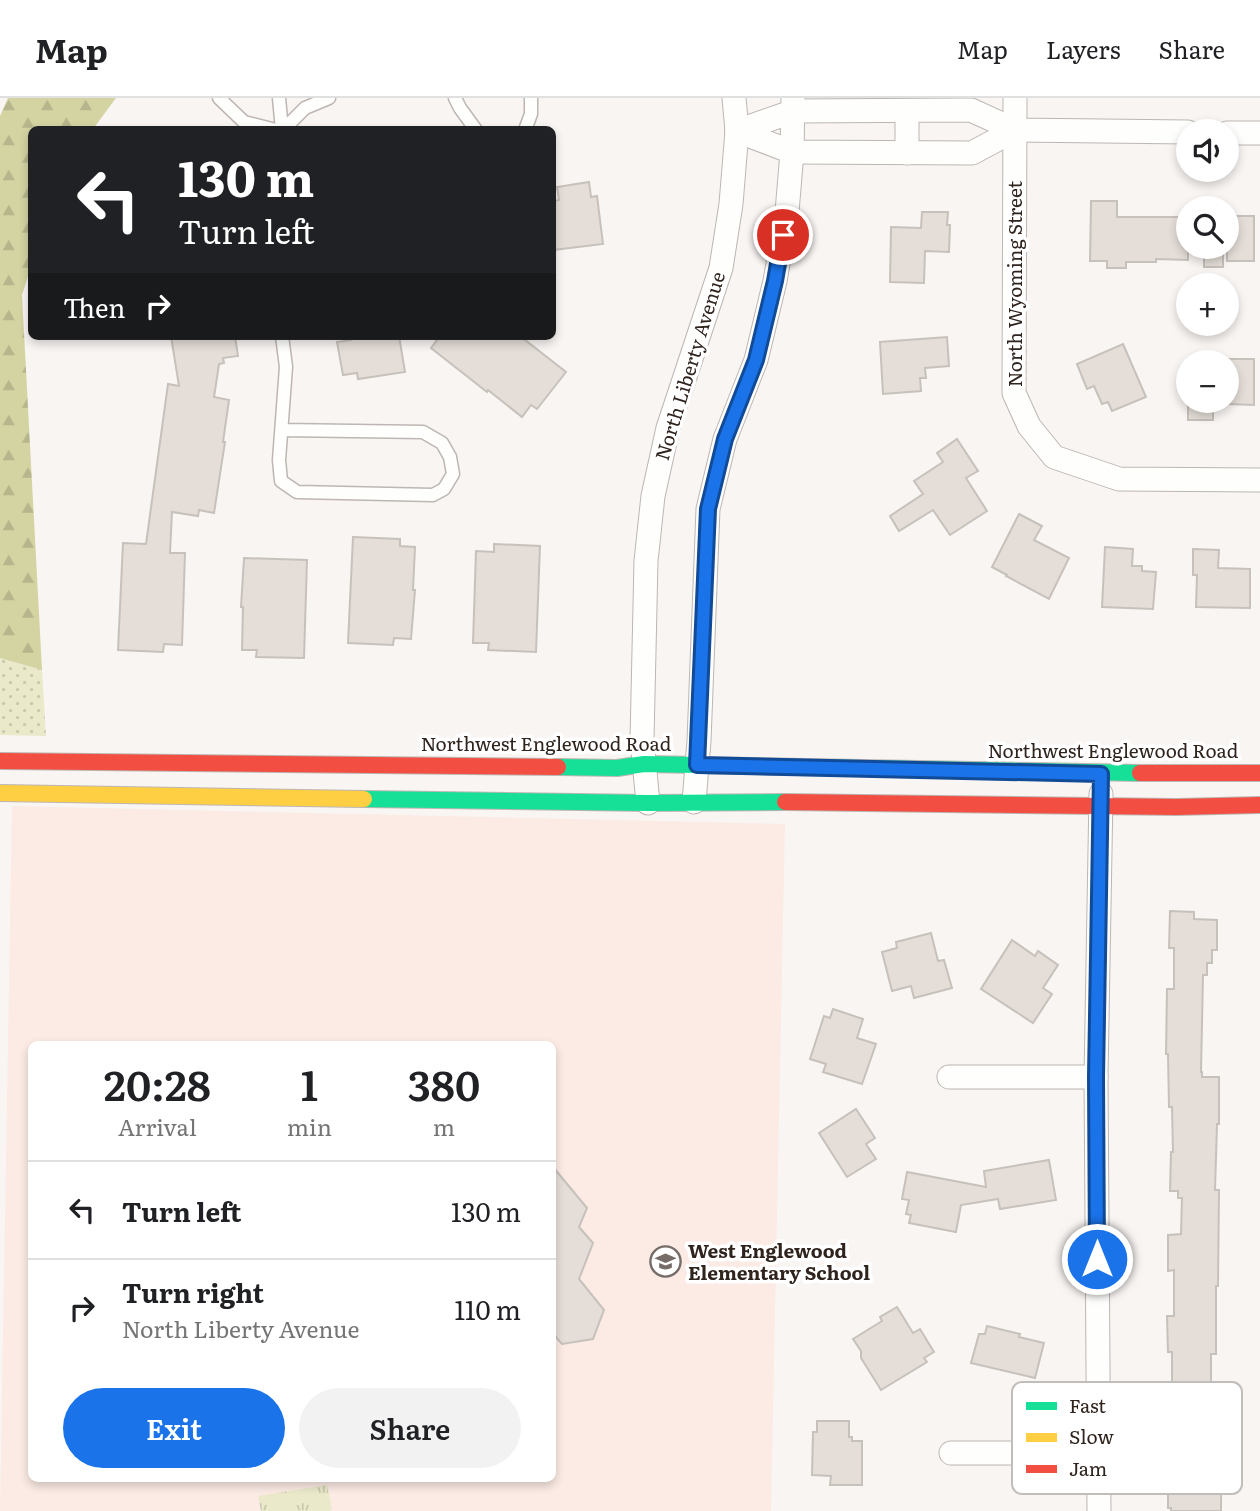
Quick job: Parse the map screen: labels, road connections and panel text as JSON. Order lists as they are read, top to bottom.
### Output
{
  "streets": {
    "main road": ["Northwest Englewood Road"],
    "street": ["North Wyoming Street", "North Liberty Avenue"]
  },
  "crossings": [
    ["North Liberty Avenue", "Northwest Englewood Road"]
  ],
  "places": {
    "school or university": ["West Englewood Elementary School"]
  },
  "legend": ["Fast", "Slow", "Jam"],
  "page": {
    "header": "Map",
    "nav": ["Map", "Layers", "Share"],
    "map_buttons": ["+", "−"],
    "turn": ["130 m", "Turn left"],
    "then": "Then",
    "eta": [
      "20:28",
      "Arrival",
      "1",
      "min",
      "380",
      "m"
    ],
    "list": [
      {
        "name": "Turn left",
        "value": "130 m"
      },
      {
        "name": "Turn right",
        "note": "North Liberty Avenue",
        "value": "110 m"
      }
    ],
    "buttons": ["Exit", "Share"]
  }
}
